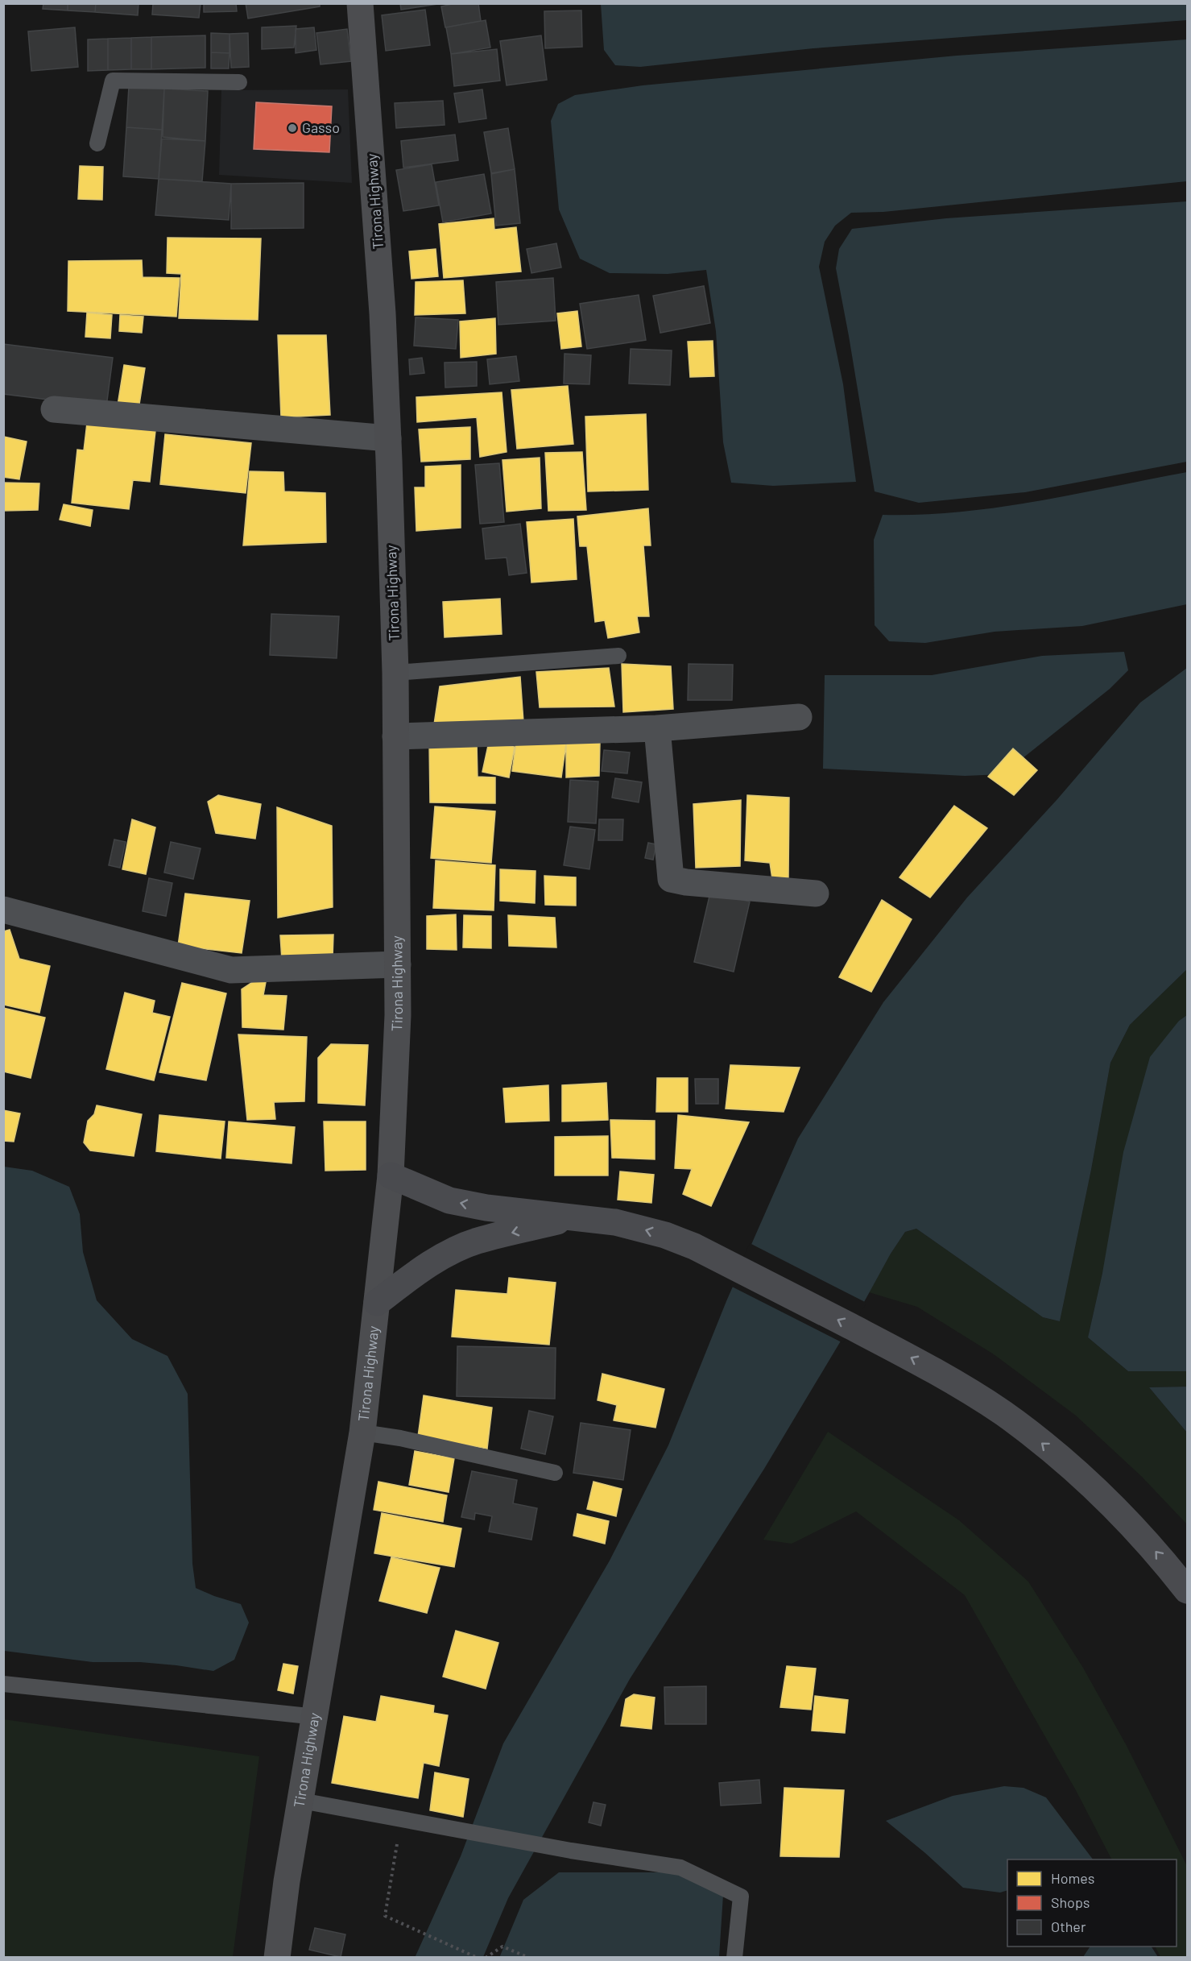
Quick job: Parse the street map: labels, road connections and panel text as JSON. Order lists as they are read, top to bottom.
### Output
{
  "streets": {
    "main road": ["Tirona Highway"]
  },
  "places": ["Gasso"],
  "legend": ["Homes", "Shops", "Other"]
}
